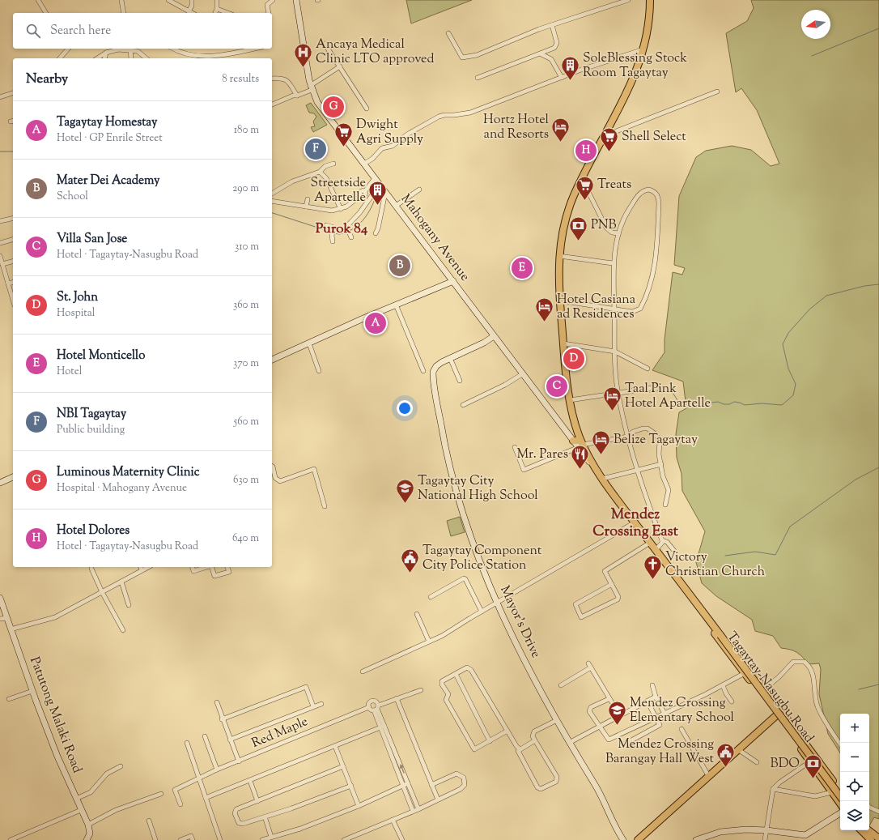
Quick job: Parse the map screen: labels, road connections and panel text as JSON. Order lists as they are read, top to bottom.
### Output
{
  "streets": {
    "main road": ["Tagaytay-Nasugbu Road"],
    "street": [
      "Mahogany Avenue",
      "Mayor's Drive",
      "Patutong Malaki Road",
      "Red Maple"
    ]
  },
  "crossings": [
    ["Mahogany Avenue", "Mayor's Drive"],
    ["Mahogany Avenue", "Tagaytay-Nasugbu Road"]
  ],
  "districts": ["Purok 84", "Mendez Crossing East"],
  "places": {
    "hospital": ["Ancaya Medical Clinic LTO approved"],
    "building": ["SoleBlessing Stock Room Tagaytay", "Streetside Apartelle"],
    "hotel": [
      "Hortz Hotel and Resorts",
      "Hotel Casiana ad Residences",
      "Taal Pink Hotel Apartelle",
      "Belize Tagaytay"
    ],
    "supermarket": ["Dwight Agri Supply", "Shell Select", "Treats"],
    "bank": ["PNB", "BDO"],
    "restaurant": ["Mr. Pares"],
    "school or university": ["Tagaytay City National High School", "Mendez Crossing Elementary School"],
    "public building": ["Tagaytay Component City Police Station", "Mendez Crossing Barangay Hall West"],
    "church": ["Victory Christian Church"]
  },
  "north": "left",
  "page": {
    "search": "Search here",
    "heading": ["Nearby", "8 results"],
    "pins": [
      "G",
      "F",
      "H",
      "B",
      "E",
      "A",
      "D",
      "C"
    ],
    "list": [
      {
        "mark": "A",
        "name": "Tagaytay Homestay",
        "note": "Hotel · GP Enrile Street",
        "value": "180 m"
      },
      {
        "mark": "B",
        "name": "Mater Dei Academy",
        "note": "School",
        "value": "290 m"
      },
      {
        "mark": "C",
        "name": "Villa San Jose",
        "note": "Hotel · Tagaytay-Nasugbu Road",
        "value": "310 m"
      },
      {
        "mark": "D",
        "name": "St. John",
        "note": "Hospital",
        "value": "360 m"
      },
      {
        "mark": "E",
        "name": "Hotel Monticello",
        "note": "Hotel",
        "value": "370 m"
      },
      {
        "mark": "F",
        "name": "NBI Tagaytay",
        "note": "Public building",
        "value": "560 m"
      },
      {
        "mark": "G",
        "name": "Luminous Maternity Clinic",
        "note": "Hospital · Mahogany Avenue",
        "value": "630 m"
      },
      {
        "mark": "H",
        "name": "Hotel Dolores",
        "note": "Hotel · Tagaytay-Nasugbu Road",
        "value": "640 m"
      }
    ],
    "map_buttons": ["+", "−"]
  }
}
